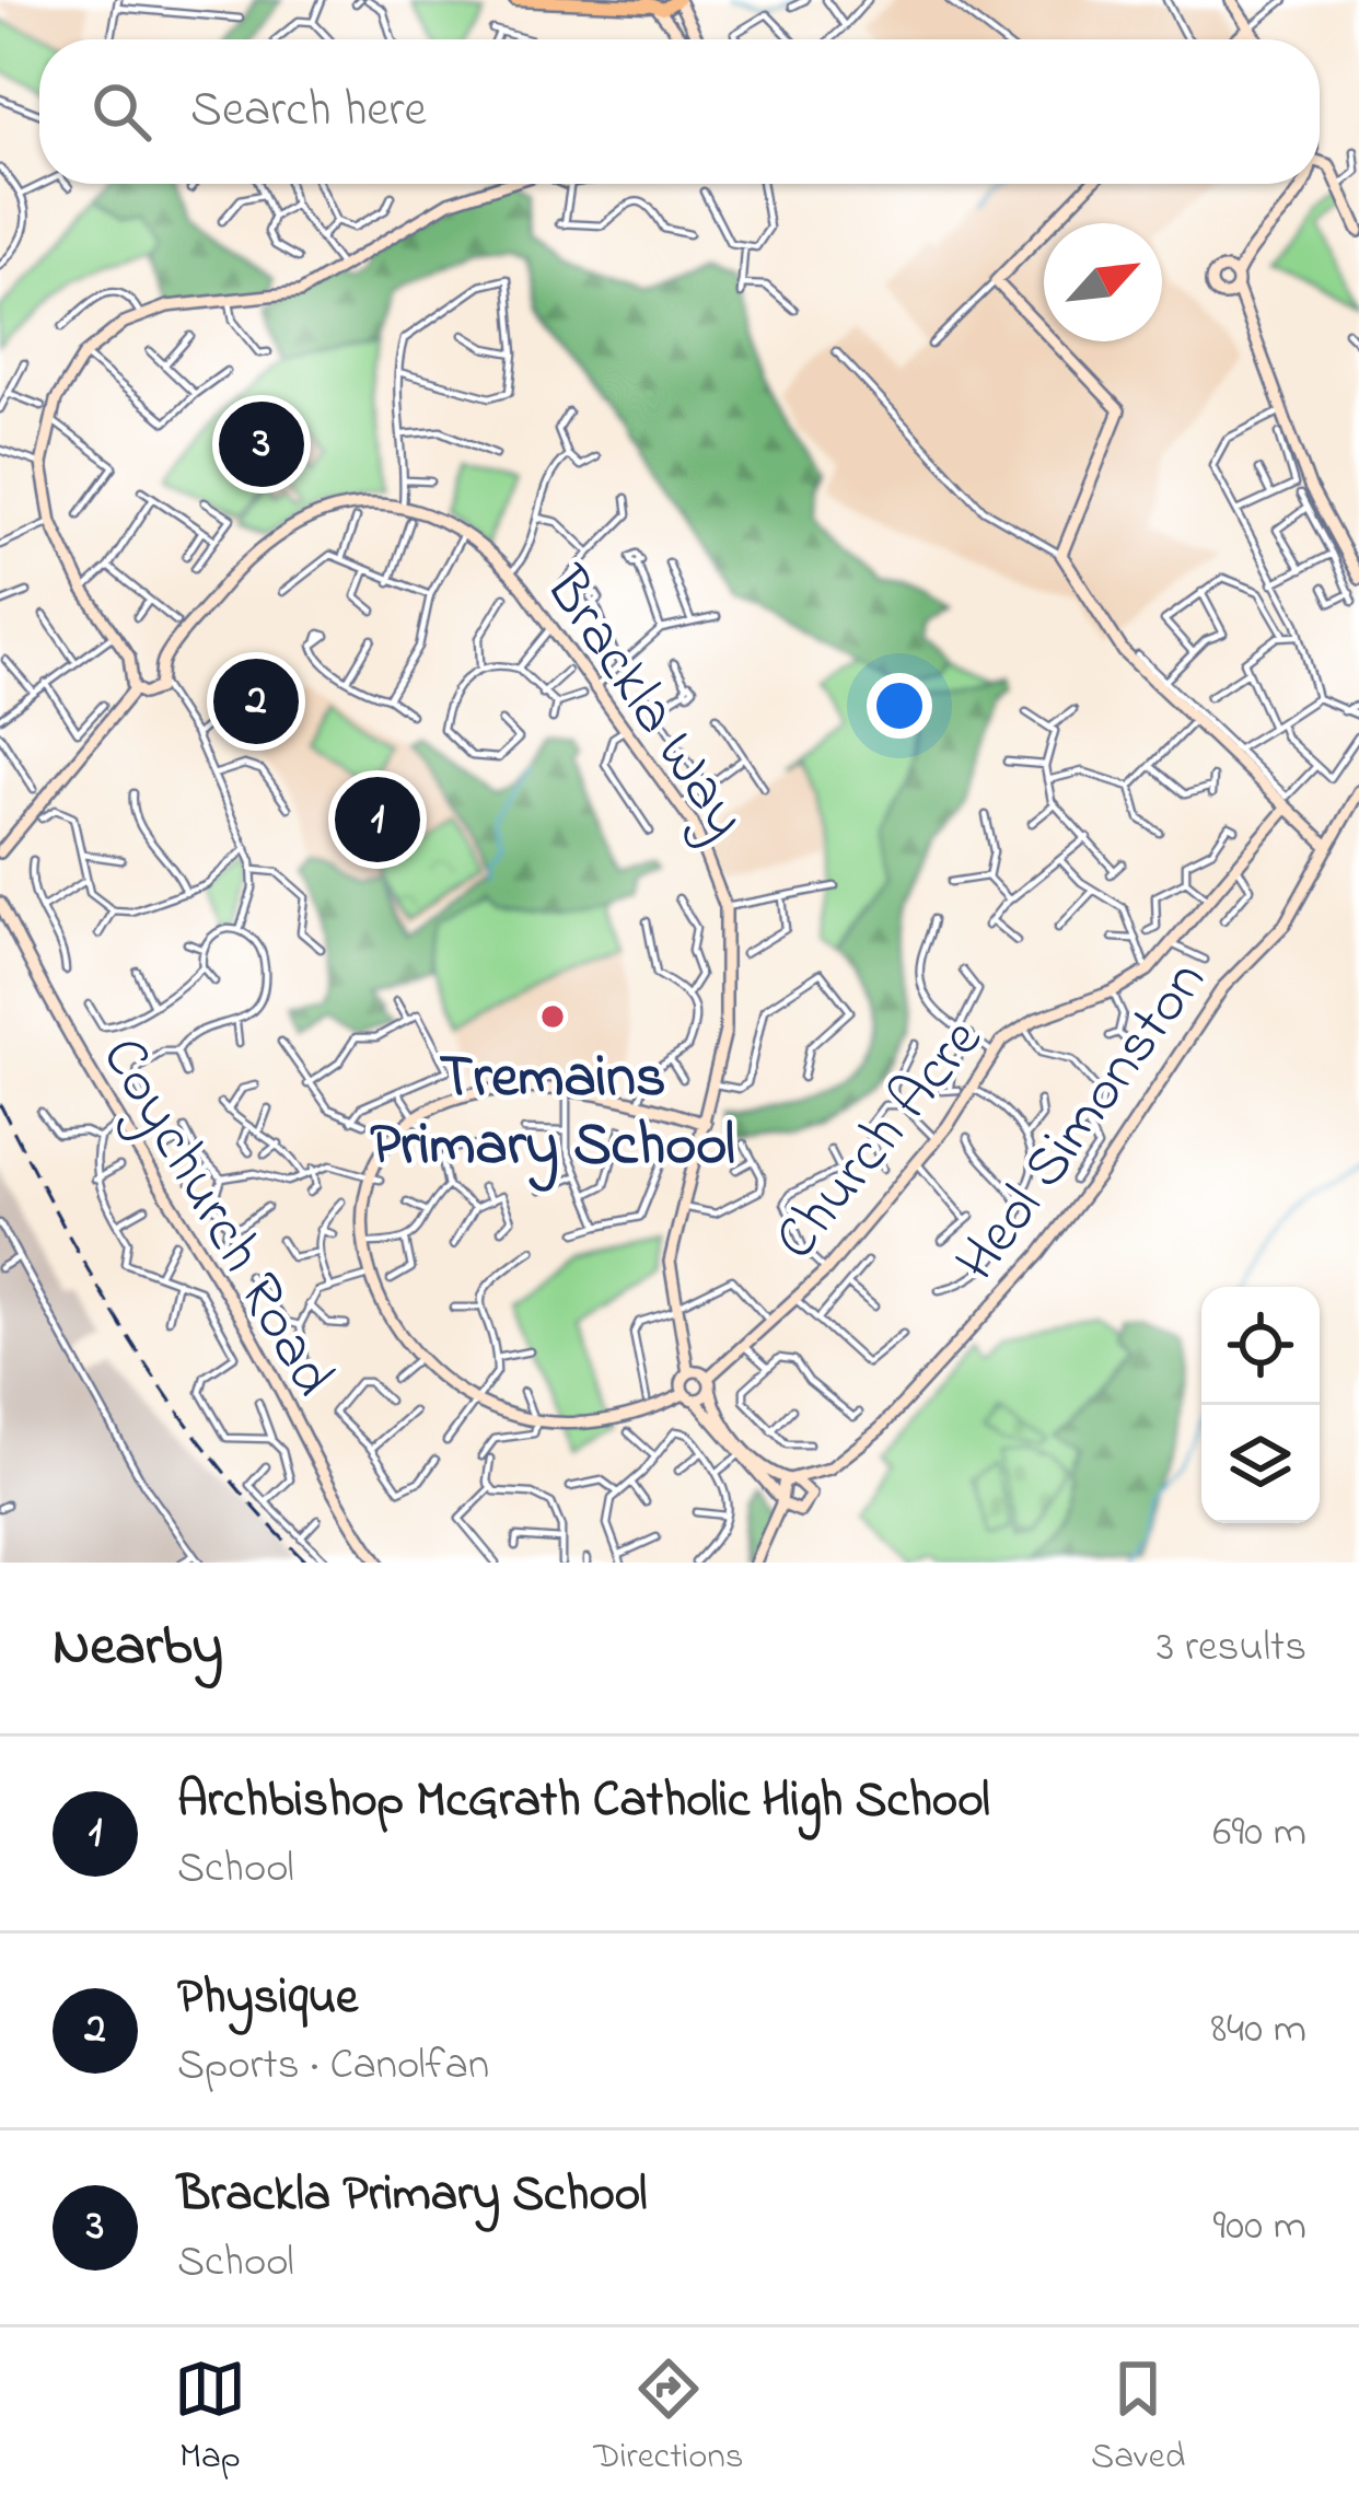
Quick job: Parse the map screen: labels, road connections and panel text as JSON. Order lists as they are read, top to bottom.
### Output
{
  "streets": {
    "street": [
      "Brackla Way",
      "Heol Simonston",
      "Church Acre",
      "Coychurch Road"
    ]
  },
  "places": ["Tremains Primary School"],
  "north": "top right",
  "page": {
    "search": "Search here",
    "pins": ["3", "2", "1"],
    "heading": ["Nearby", "3 results"],
    "list": [
      {
        "mark": "1",
        "name": "Archbishop McGrath Catholic High School",
        "note": "School",
        "value": "690 m"
      },
      {
        "mark": "2",
        "name": "Physique",
        "note": "Sports · Canolfan",
        "value": "840 m"
      },
      {
        "mark": "3",
        "name": "Brackla Primary School",
        "note": "School",
        "value": "900 m"
      }
    ],
    "nav": ["Map", "Directions", "Saved"]
  }
}
